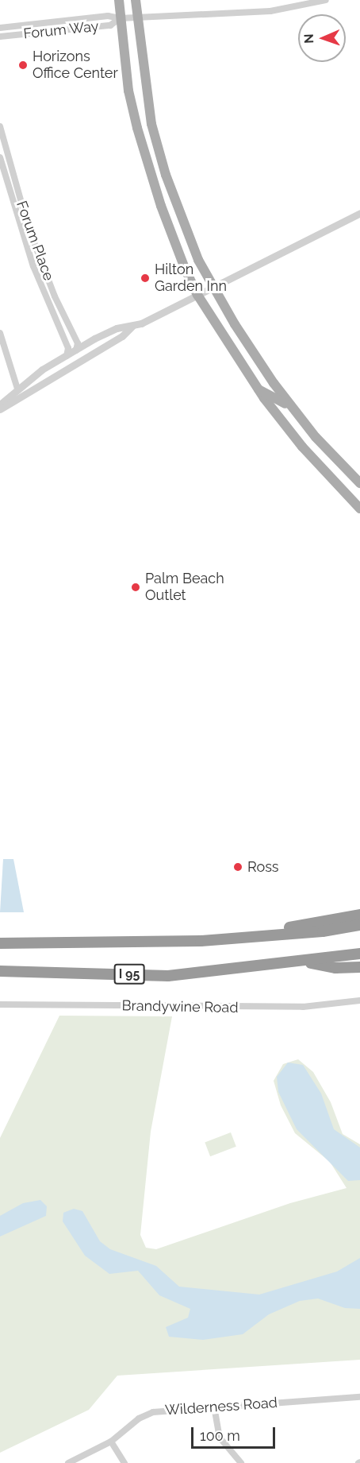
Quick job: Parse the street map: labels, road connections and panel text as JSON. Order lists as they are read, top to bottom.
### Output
{
  "streets": {
    "highway": ["I 95"],
    "street": [
      "Forum Way",
      "Forum Place",
      "Brandywine Road",
      "Wilderness Road"
    ]
  },
  "places": [
    "Horizons Office Center",
    "Hilton Garden Inn",
    "Palm Beach Outlet",
    "Ross"
  ],
  "scale_bar": "100 m",
  "north": "left"
}
